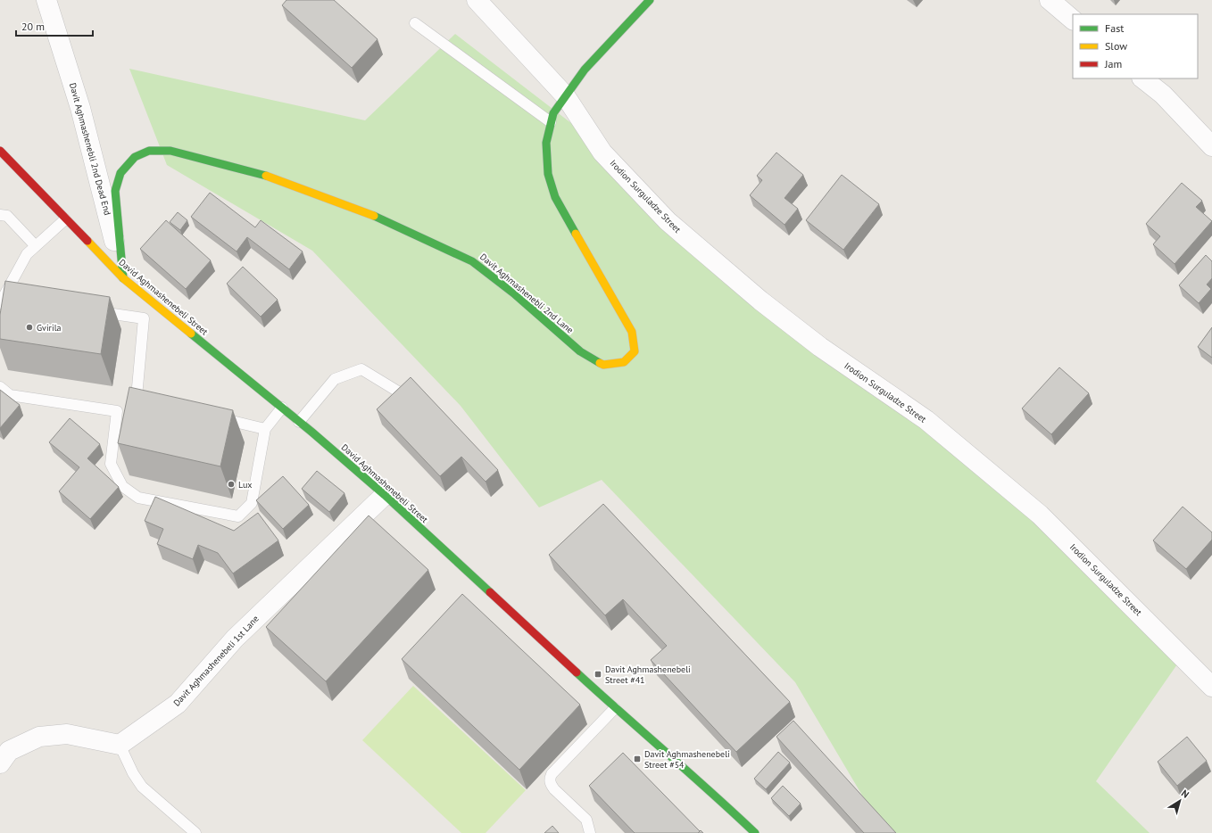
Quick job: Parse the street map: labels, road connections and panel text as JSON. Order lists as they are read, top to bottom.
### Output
{
  "streets": {
    "street": [
      "Davit Aghmashenebli 2nd Dead End",
      "Irodion Surguladze Street",
      "Davit Aghmashenebli 2nd Lane",
      "David Aghmashenebeli Street",
      "Davit Aghmashenebeli 1st Lane"
    ]
  },
  "crossings": [
    ["Davit Aghmashenebli 2nd Dead End", "Davit Aghmashenebli 2nd Lane"],
    ["Davit Aghmashenebli 2nd Dead End", "David Aghmashenebeli Street"],
    ["Irodion Surguladze Street", "Davit Aghmashenebli 2nd Lane"],
    ["Davit Aghmashenebli 2nd Lane", "David Aghmashenebeli Street"],
    ["David Aghmashenebeli Street", "Davit Aghmashenebeli 1st Lane"]
  ],
  "places": {
    "other": ["Gvirila", "Lux"],
    "transit": ["Davit Aghmashenebeli Street #41", "Davit Aghmashenebeli Street #54"]
  },
  "legend": ["Fast", "Slow", "Jam"],
  "scale_bar": "20 m",
  "north": "top right"
}
